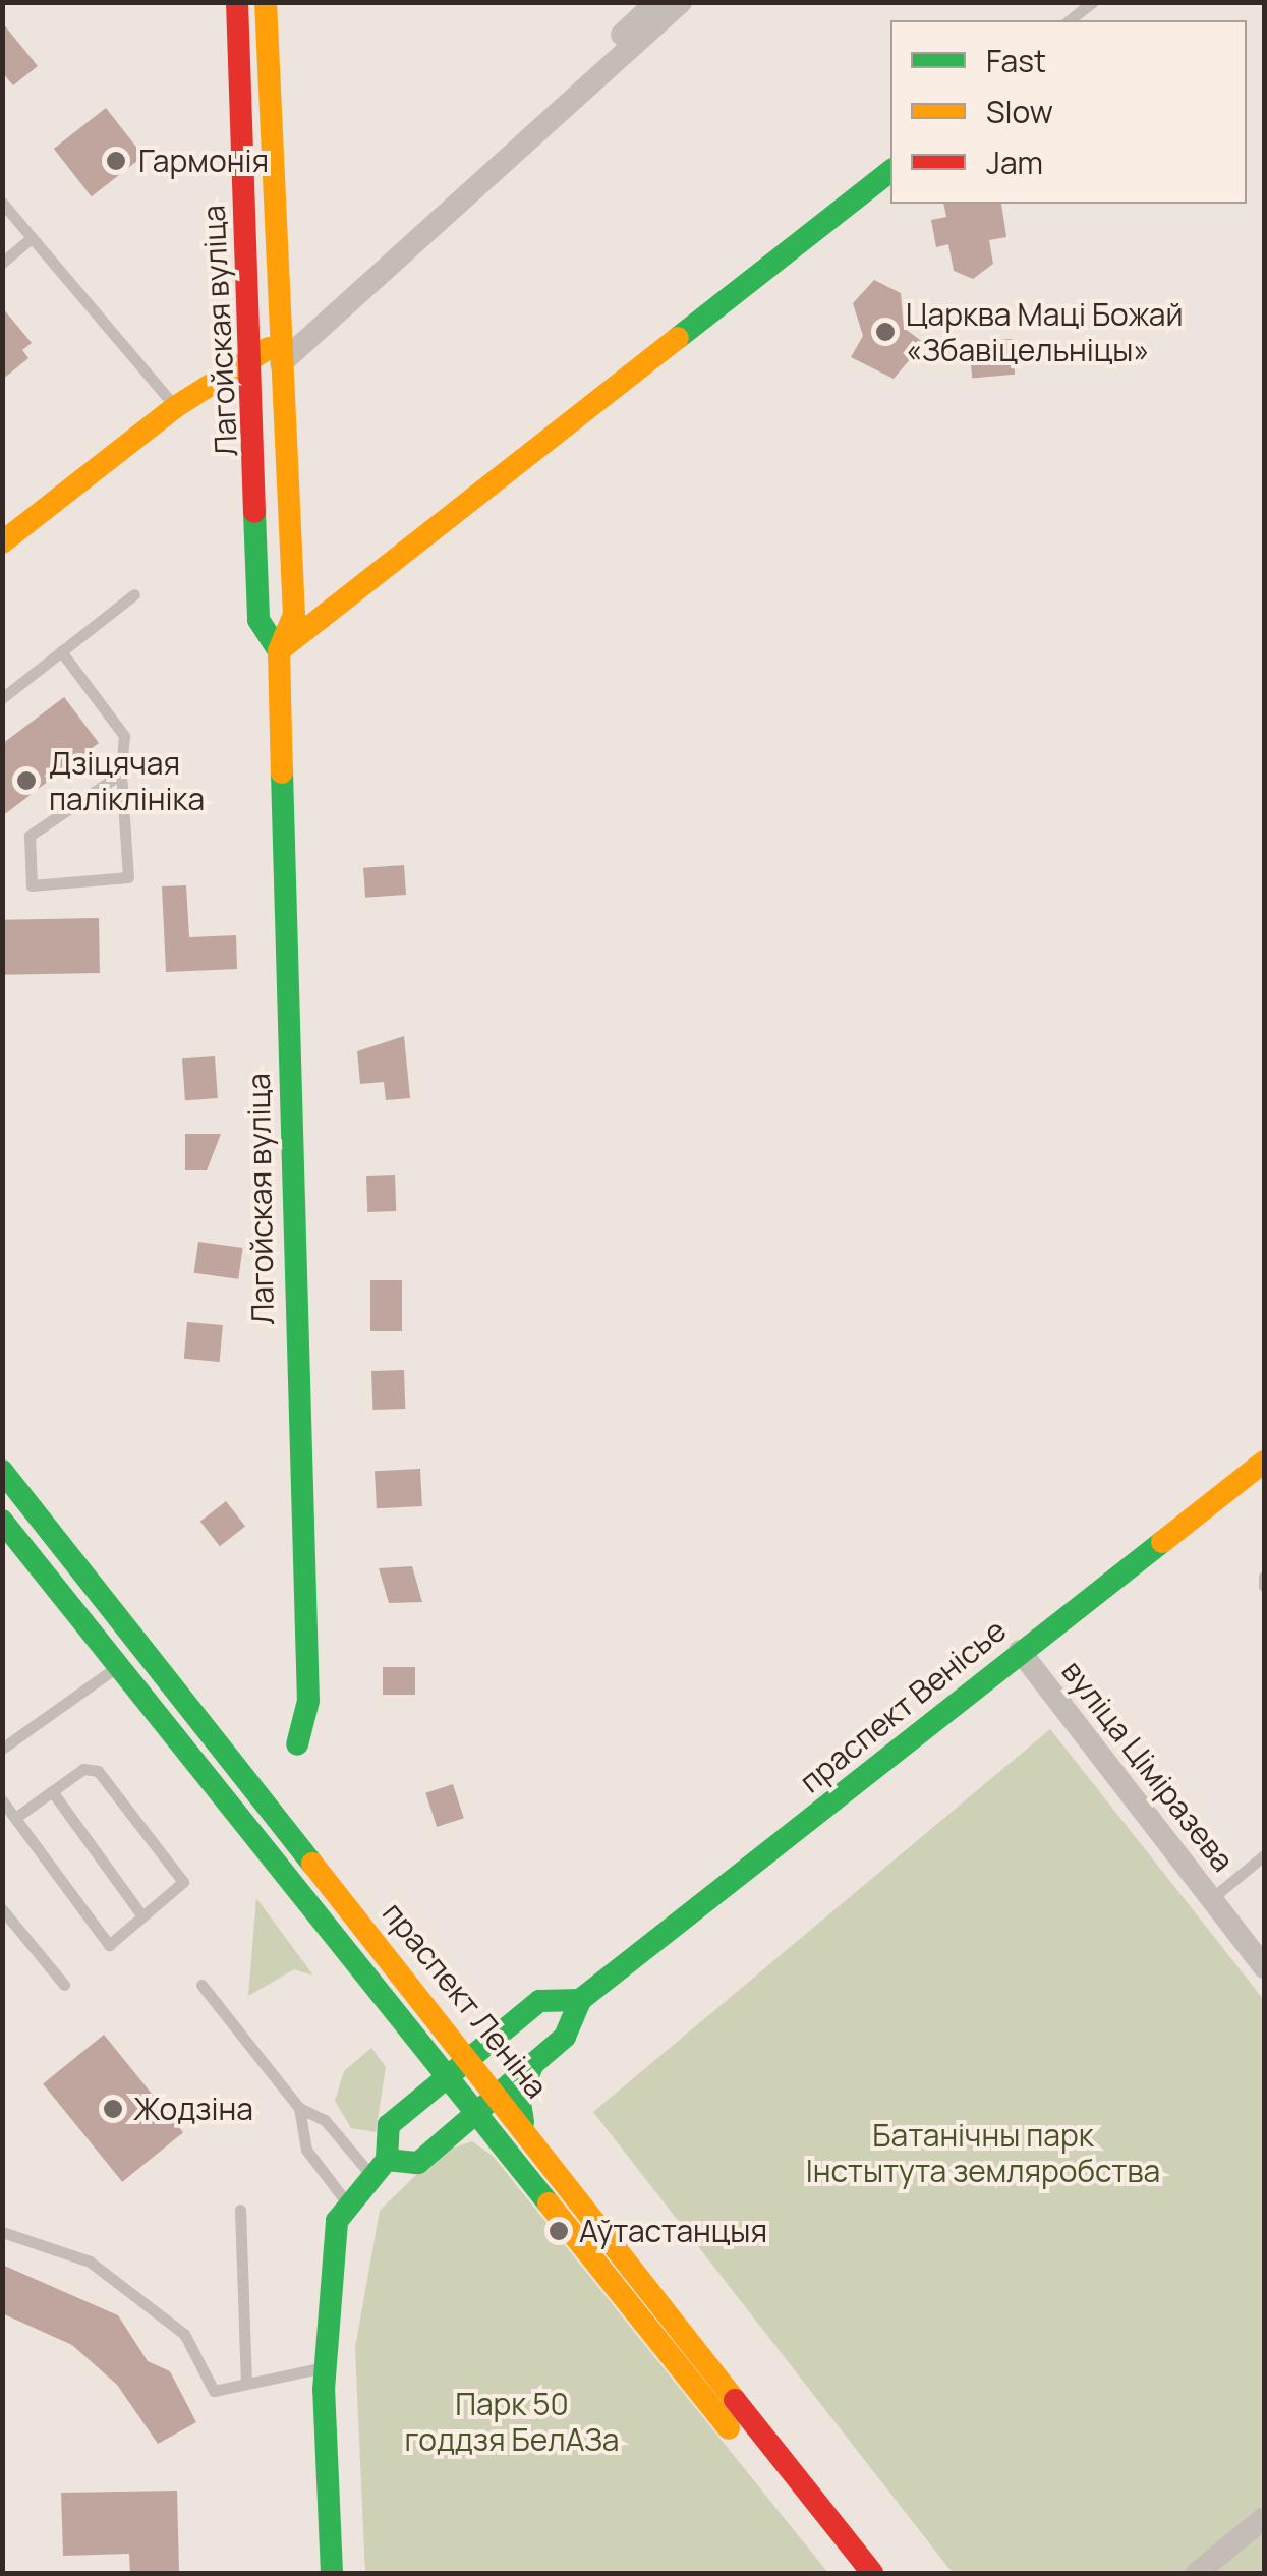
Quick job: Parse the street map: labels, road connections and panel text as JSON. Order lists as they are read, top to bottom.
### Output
{
  "streets": {
    "main road": ["Лагойская вуліца", "праспект Венісье", "праспект Леніна"],
    "street": ["вуліца Ціміразева"]
  },
  "crossings": [
    ["праспект Венісье", "вуліца Ціміразева"],
    ["праспект Венісье", "праспект Леніна"]
  ],
  "parks": ["Батанічны парк Інстытута земляробства", "Парк 50 годдзя БелАЗа"],
  "places": [
    "Гармонія",
    "Царква Маці Божай «Збавіцельніцы»",
    "Дзіцячая паліклініка",
    "Жодзіна",
    "Аўтастанцыя"
  ],
  "legend": ["Fast", "Slow", "Jam"]
}
